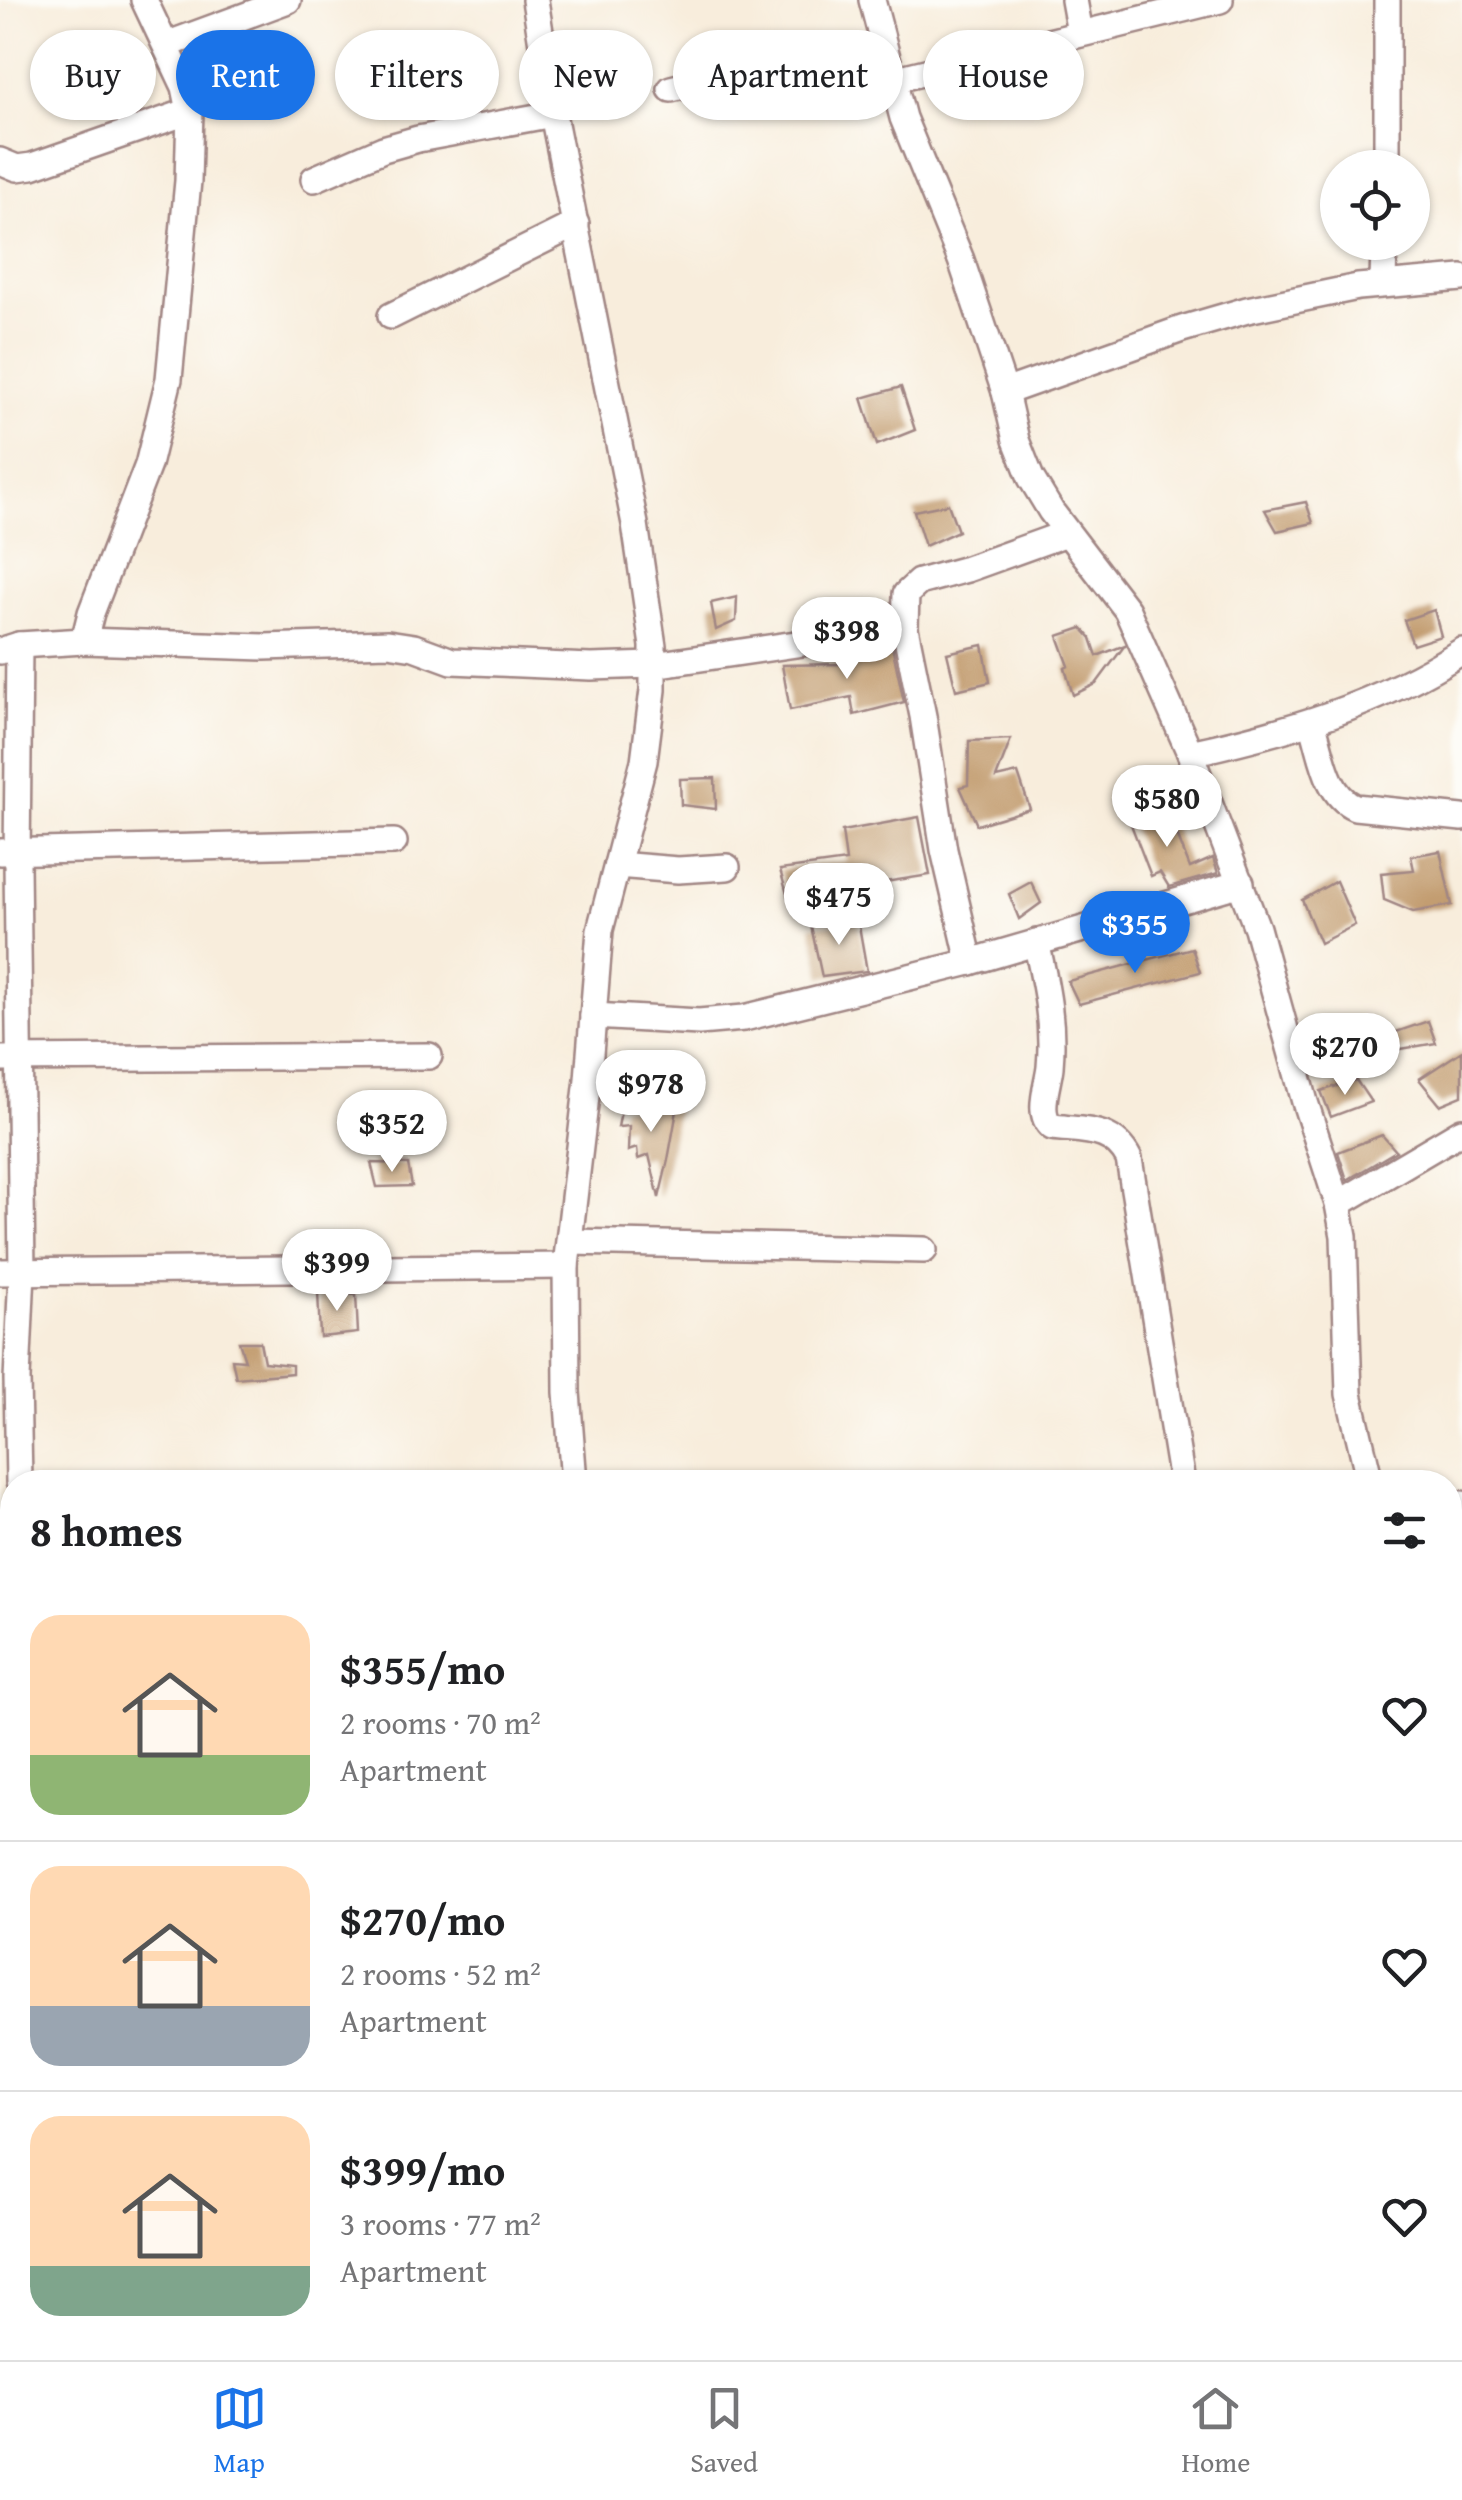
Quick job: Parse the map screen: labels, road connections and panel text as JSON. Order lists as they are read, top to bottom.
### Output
{
  "page": {
    "chip": [
      "Buy",
      "Rent",
      "Filters",
      "New",
      "Apartment",
      "House"
    ],
    "price": [
      "$398",
      "$580",
      "$475",
      "$355",
      "$270",
      "$978",
      "$352",
      "$399"
    ],
    "heading": "8 homes",
    "list": [
      {
        "name": "$355/mo",
        "note": "2 rooms · 70 m² · Apartment"
      },
      {
        "name": "$270/mo",
        "note": "2 rooms · 52 m² · Apartment"
      },
      {
        "name": "$399/mo",
        "note": "3 rooms · 77 m² · Apartment"
      }
    ],
    "tabs": ["Map", "Saved", "Home"]
  }
}
